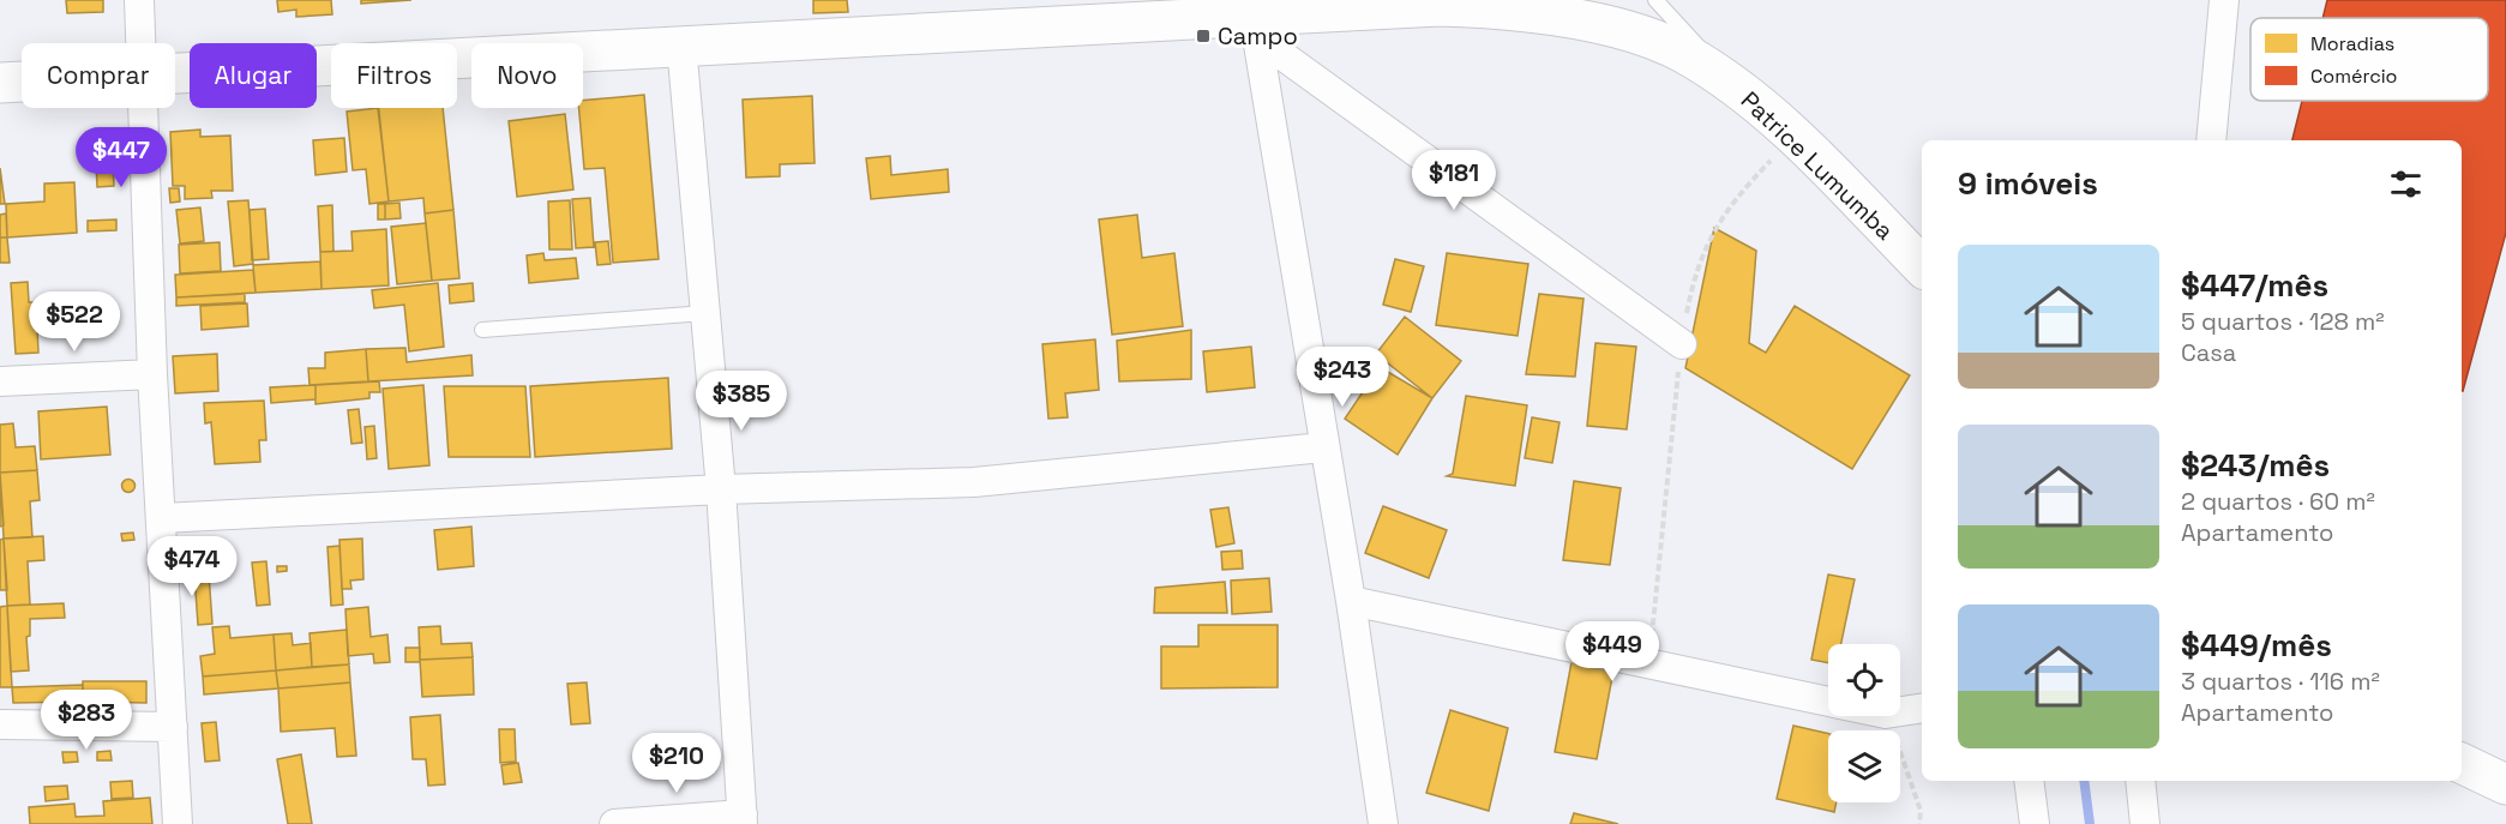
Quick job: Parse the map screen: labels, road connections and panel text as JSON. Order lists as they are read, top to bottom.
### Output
{
  "streets": {
    "street": ["Patrice Lumumba"]
  },
  "places": {
    "transit": ["Campo"]
  },
  "legend": ["Moradias", "Comércio"],
  "page": {
    "chip": [
      "Comprar",
      "Alugar",
      "Filtros",
      "Novo"
    ],
    "price": [
      "$447",
      "$181",
      "$522",
      "$243",
      "$385",
      "$474",
      "$449",
      "$283",
      "$210"
    ],
    "heading": "9 imóveis",
    "list": [
      {
        "name": "$447/mês",
        "note": "5 quartos · 128 m² · Casa"
      },
      {
        "name": "$243/mês",
        "note": "2 quartos · 60 m² · Apartamento"
      },
      {
        "name": "$449/mês",
        "note": "3 quartos · 116 m² · Apartamento"
      }
    ]
  }
}
